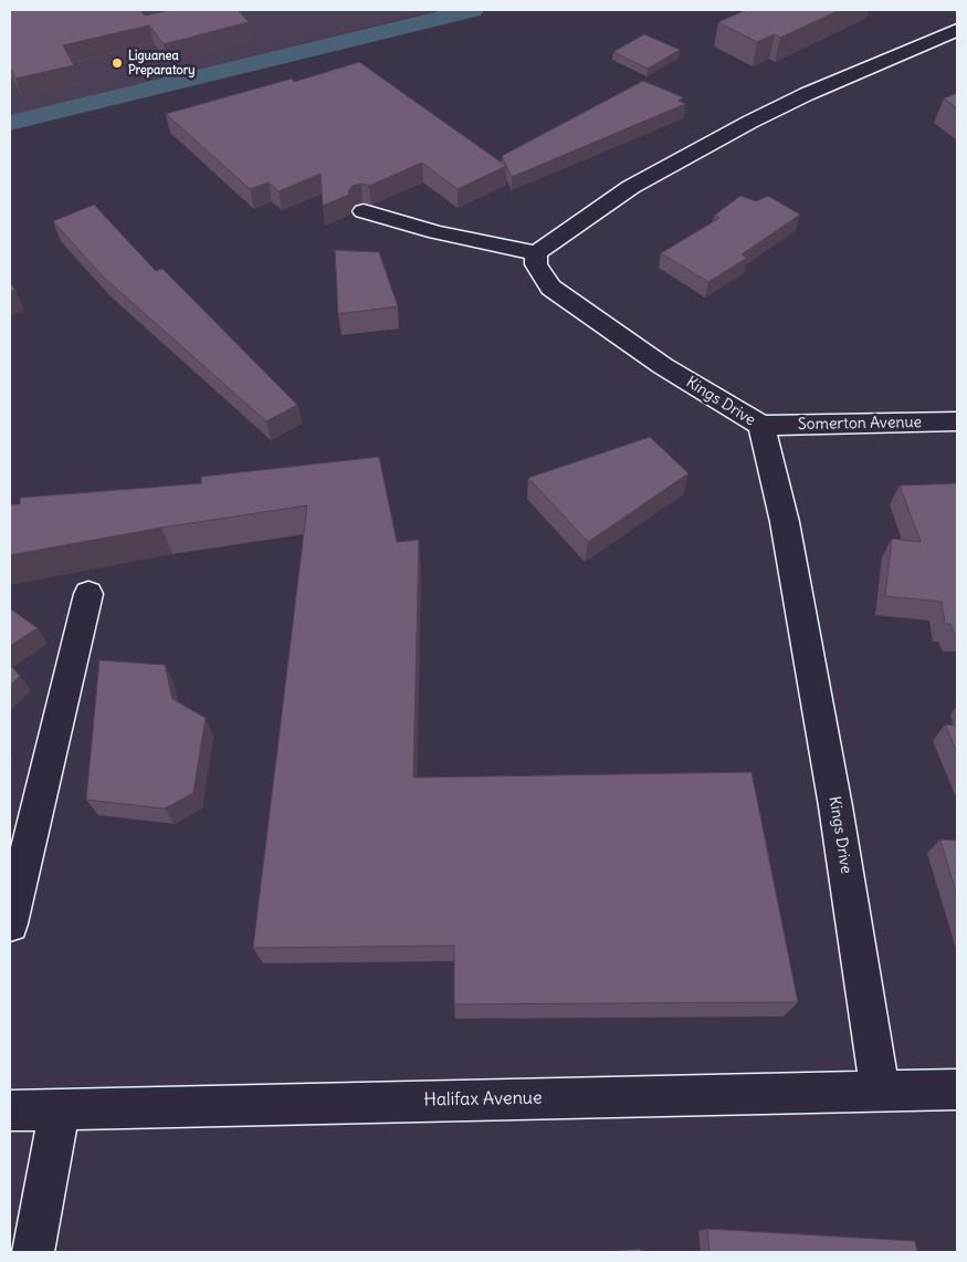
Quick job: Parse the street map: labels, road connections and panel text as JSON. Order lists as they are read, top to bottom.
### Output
{
  "streets": {
    "street": ["Kings Drive", "Somerton Avenue", "Halifax Avenue"]
  },
  "crossings": [
    ["Kings Drive", "Somerton Avenue"],
    ["Kings Drive", "Halifax Avenue"]
  ],
  "places": ["Liguanea Preparatory"]
}
